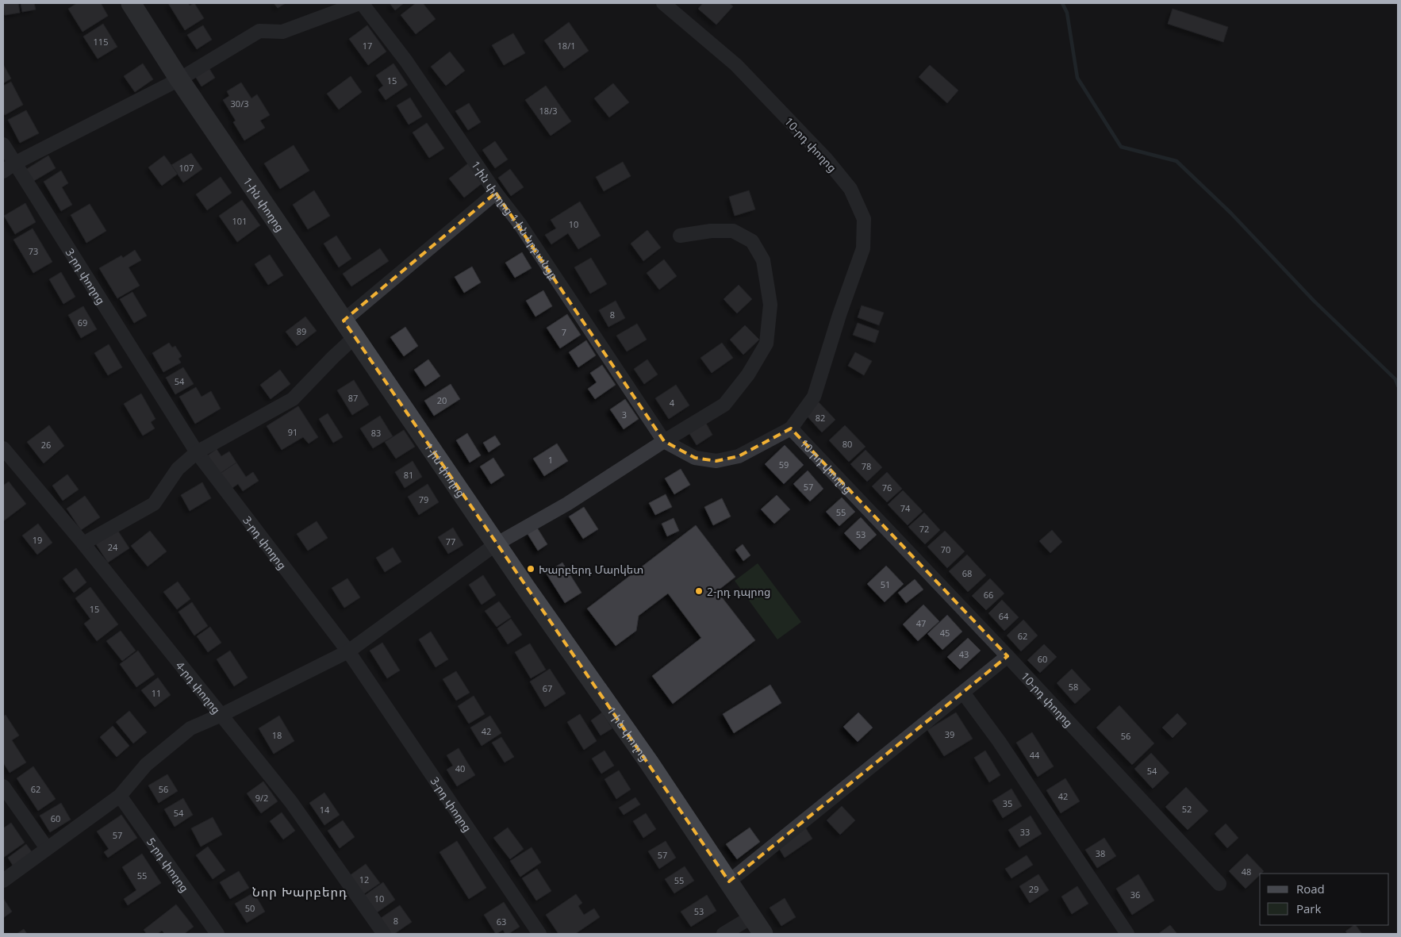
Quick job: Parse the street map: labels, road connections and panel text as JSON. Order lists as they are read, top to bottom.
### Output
{
  "streets": {
    "main road": ["1-ին փողոց"],
    "street": [
      "10-րդ փողոց",
      "1-ին փողոց 1-ին նրբանցք",
      "3-րդ փողոց",
      "4-րդ փողոց",
      "5-րդ փողոց"
    ]
  },
  "districts": ["Նոր Խարբերդ"],
  "places": ["Խարբերդ Մարկետ", "2-րդ դպրոց"],
  "house_numbers": [
    "115",
    "17",
    "18/1",
    "15",
    "30/3",
    "18/3",
    "107",
    "101",
    "10",
    "73",
    "8",
    "69",
    "89",
    "7",
    "54",
    "87",
    "20",
    "4",
    "3",
    "82",
    "91",
    "83",
    "80",
    "26",
    "1",
    "59",
    "78",
    "81",
    "57",
    "76",
    "79",
    "74",
    "55",
    "72",
    "53",
    "19",
    "77",
    "24",
    "70",
    "68",
    "51",
    "66",
    "15",
    "64",
    "47",
    "45",
    "62",
    "43",
    "60",
    "58",
    "67",
    "11",
    "42",
    "39",
    "18",
    "56",
    "44",
    "40",
    "54",
    "62",
    "56",
    "42",
    "9/2",
    "35",
    "52",
    "14",
    "54",
    "60",
    "33",
    "57",
    "38",
    "57",
    "48",
    "55",
    "12",
    "55",
    "29",
    "36",
    "10",
    "50",
    "53",
    "8",
    "63"
  ],
  "legend": ["Road", "Park"]
}
